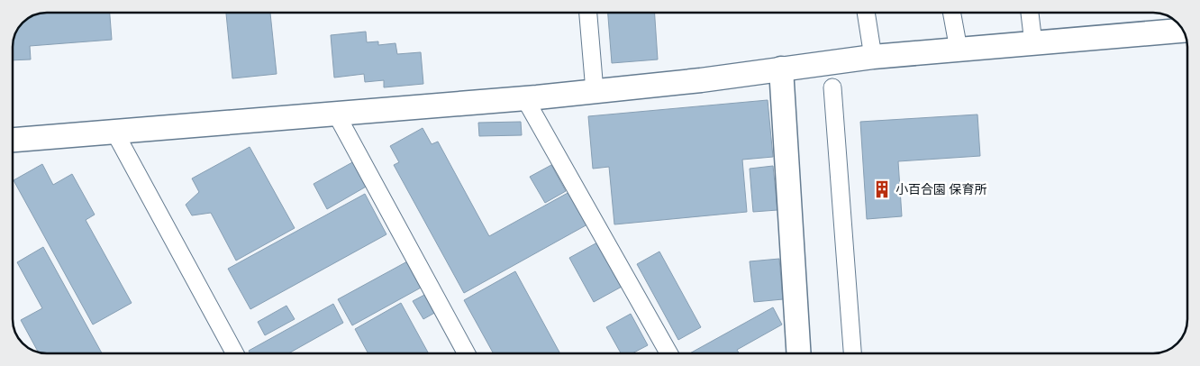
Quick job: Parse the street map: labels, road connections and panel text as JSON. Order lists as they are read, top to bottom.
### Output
{
  "places": {
    "building": ["小百合園 保育所"]
  }
}
